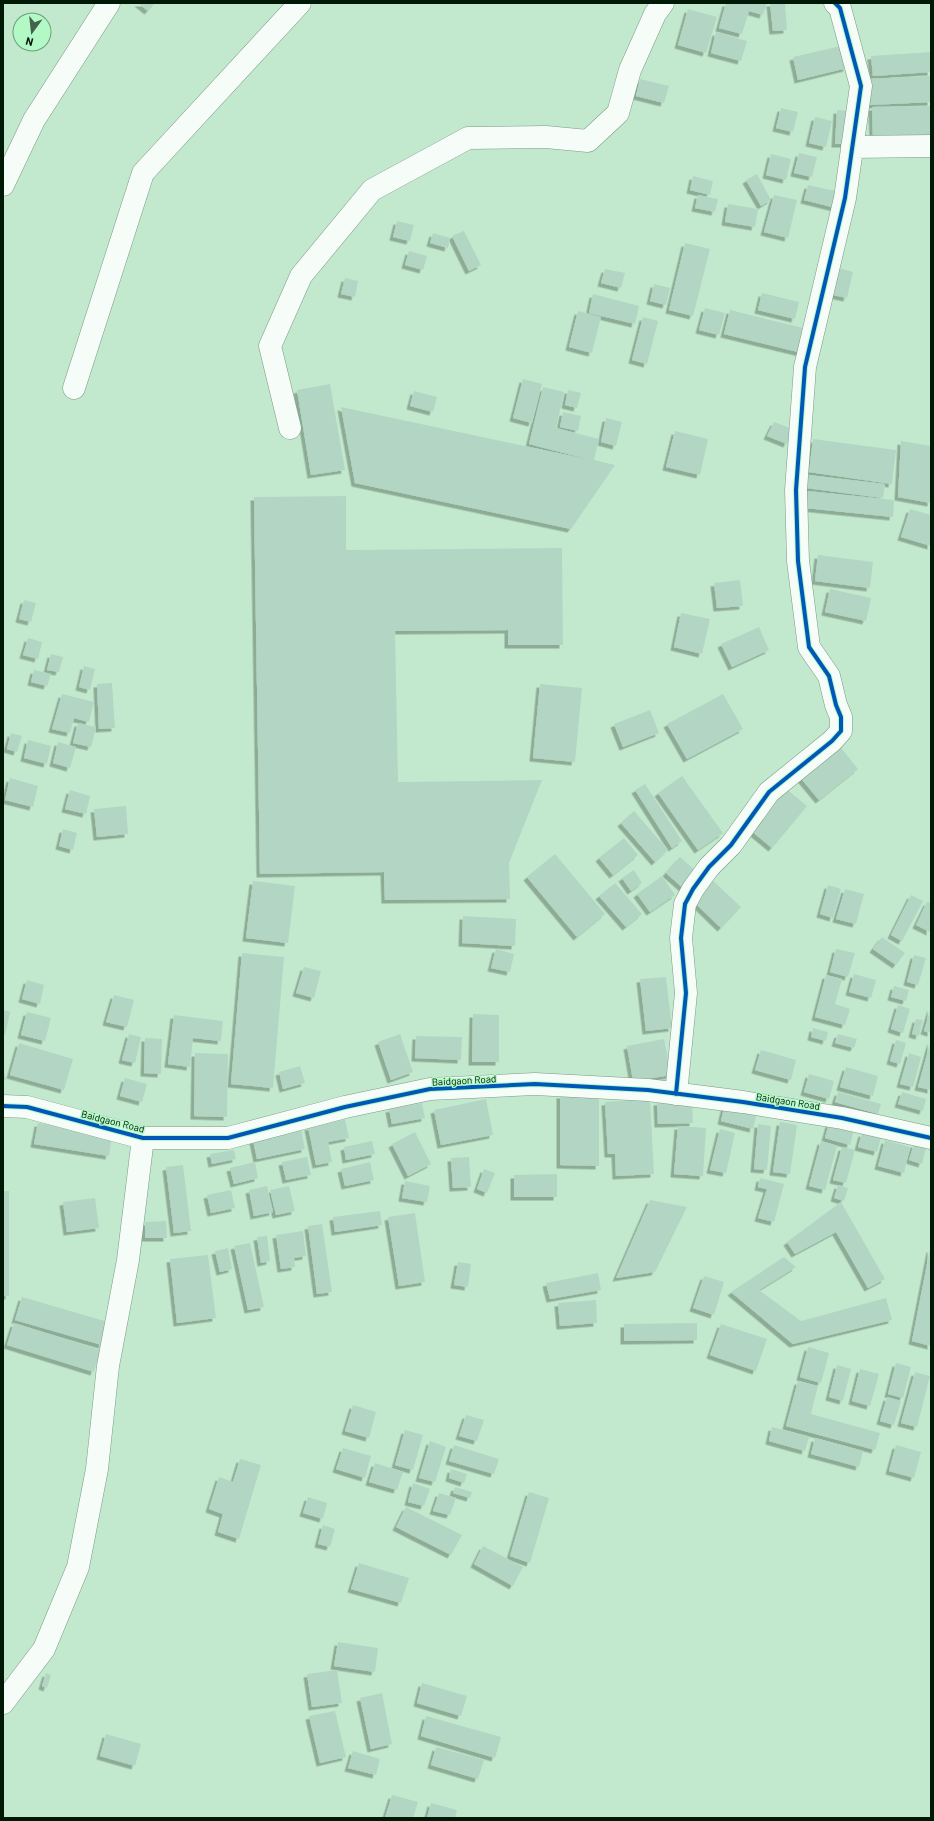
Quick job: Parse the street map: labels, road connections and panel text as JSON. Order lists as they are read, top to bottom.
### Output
{
  "streets": {
    "street": ["Baidgaon Road"]
  },
  "north": "bottom"
}
